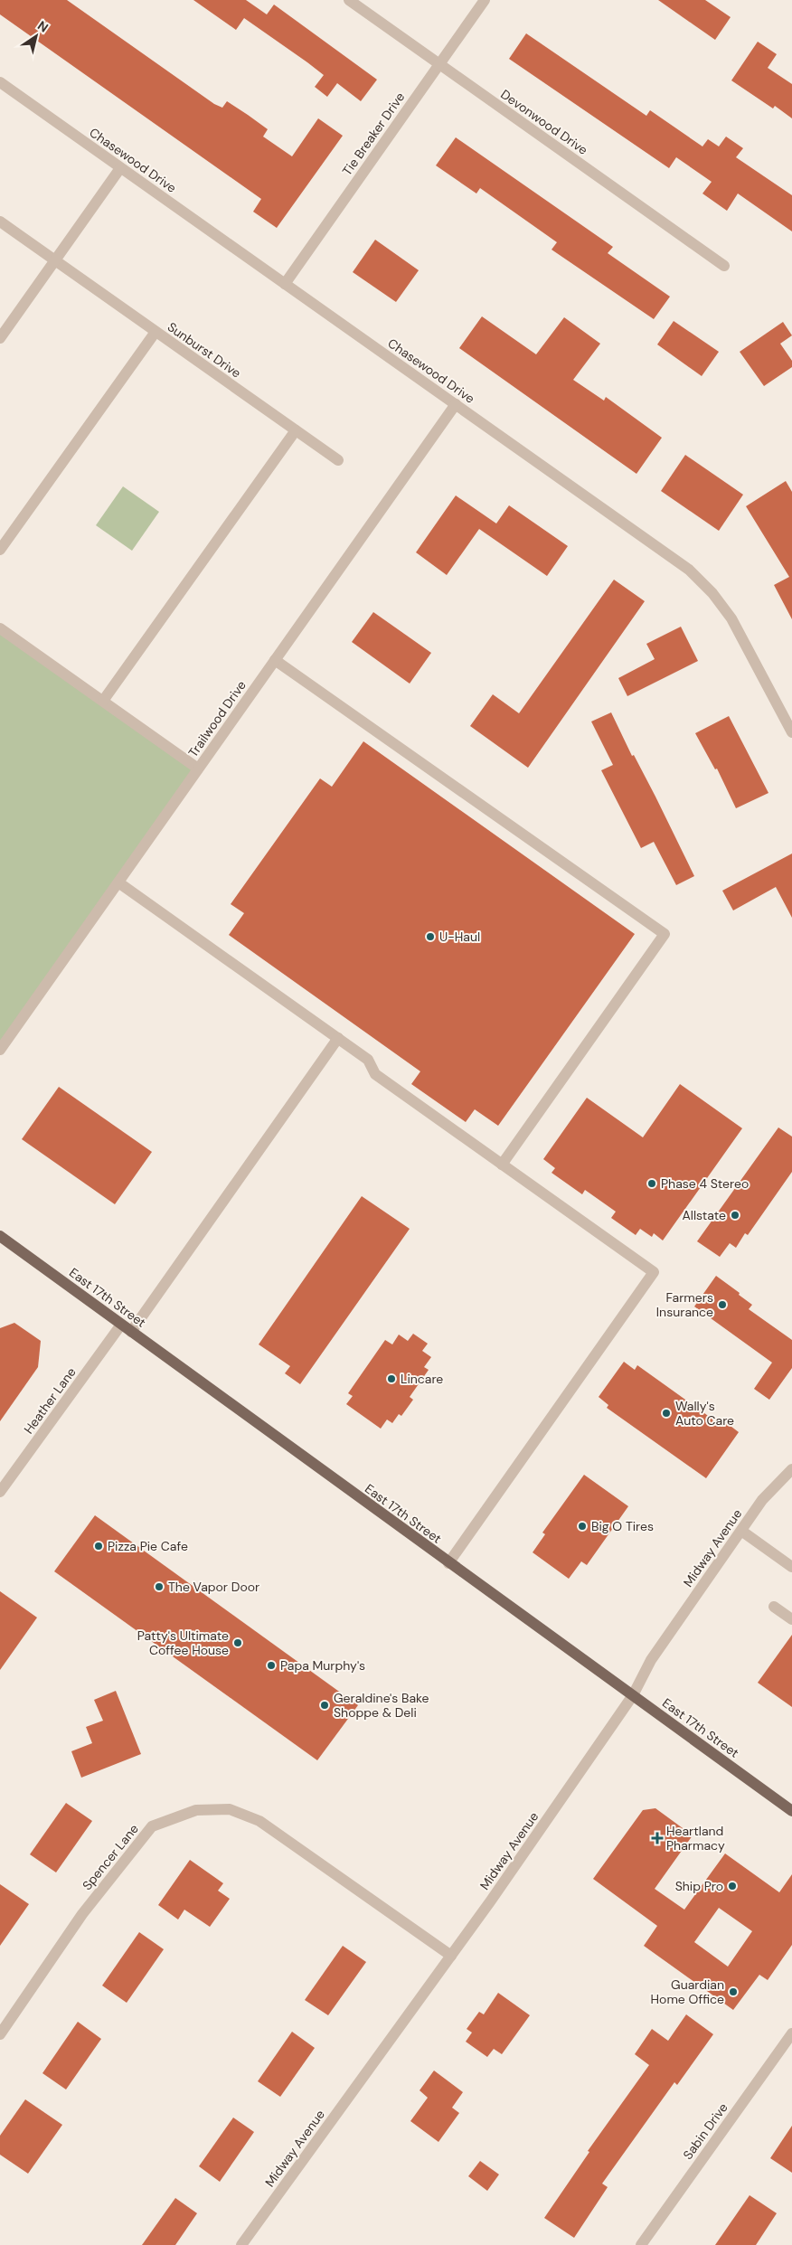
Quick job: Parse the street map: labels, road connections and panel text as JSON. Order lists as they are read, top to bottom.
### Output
{
  "streets": {
    "main road": ["East 17th Street"],
    "street": [
      "Devonwood Drive",
      "Tie Breaker Drive",
      "Chasewood Drive",
      "Sunburst Drive",
      "Trailwood Drive",
      "Heather Lane",
      "Midway Avenue",
      "Spencer Lane",
      "Sabin Drive"
    ]
  },
  "crossings": [
    ["Devonwood Drive", "Tie Breaker Drive"],
    ["Tie Breaker Drive", "Chasewood Drive"],
    ["Chasewood Drive", "Trailwood Drive"],
    ["East 17th Street", "Heather Lane"],
    ["East 17th Street", "Midway Avenue"],
    ["Midway Avenue", "Spencer Lane"]
  ],
  "places": {
    "other": [
      "U-Haul",
      "Phase 4 Stereo",
      "Allstate",
      "Farmers Insurance",
      "Lincare",
      "Wally's Auto Care",
      "Big O Tires",
      "Pizza Pie Cafe",
      "The Vapor Door",
      "Patty's Ultimate Coffee House",
      "Papa Murphy's",
      "Geraldine's Bake Shoppe & Deli",
      "Ship Pro",
      "Guardian Home Office"
    ],
    "health": ["Heartland Pharmacy"]
  },
  "north": "top right"
}
